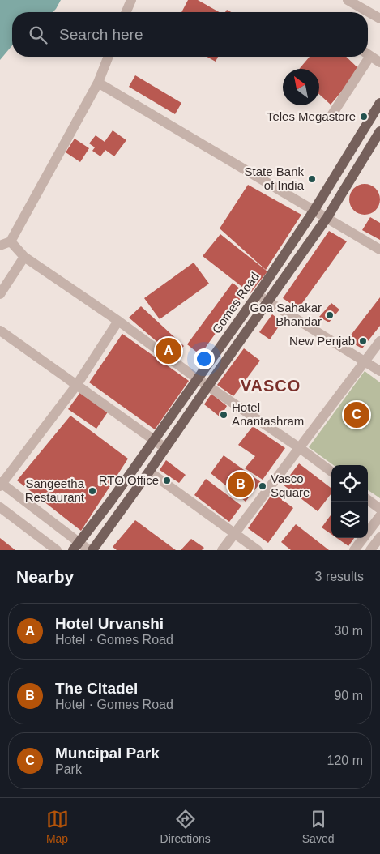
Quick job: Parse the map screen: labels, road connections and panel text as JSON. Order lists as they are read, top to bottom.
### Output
{
  "streets": {
    "main road": ["Gomes Road"]
  },
  "districts": ["VASCO"],
  "places": [
    "Teles Megastore",
    "State Bank of India",
    "Goa Sahakar Bhandar",
    "New Penjab",
    "Hotel Anantashram",
    "RTO Office",
    "Vasco Square",
    "Sangeetha Restaurant"
  ],
  "north": "top left",
  "page": {
    "search": "Search here",
    "pins": ["A", "C", "B"],
    "heading": ["Nearby", "3 results"],
    "list": [
      {
        "mark": "A",
        "name": "Hotel Urvanshi",
        "note": "Hotel · Gomes Road",
        "value": "30 m"
      },
      {
        "mark": "B",
        "name": "The Citadel",
        "note": "Hotel · Gomes Road",
        "value": "90 m"
      },
      {
        "mark": "C",
        "name": "Muncipal Park",
        "note": "Park",
        "value": "120 m"
      }
    ],
    "nav": ["Map", "Directions", "Saved"]
  }
}
